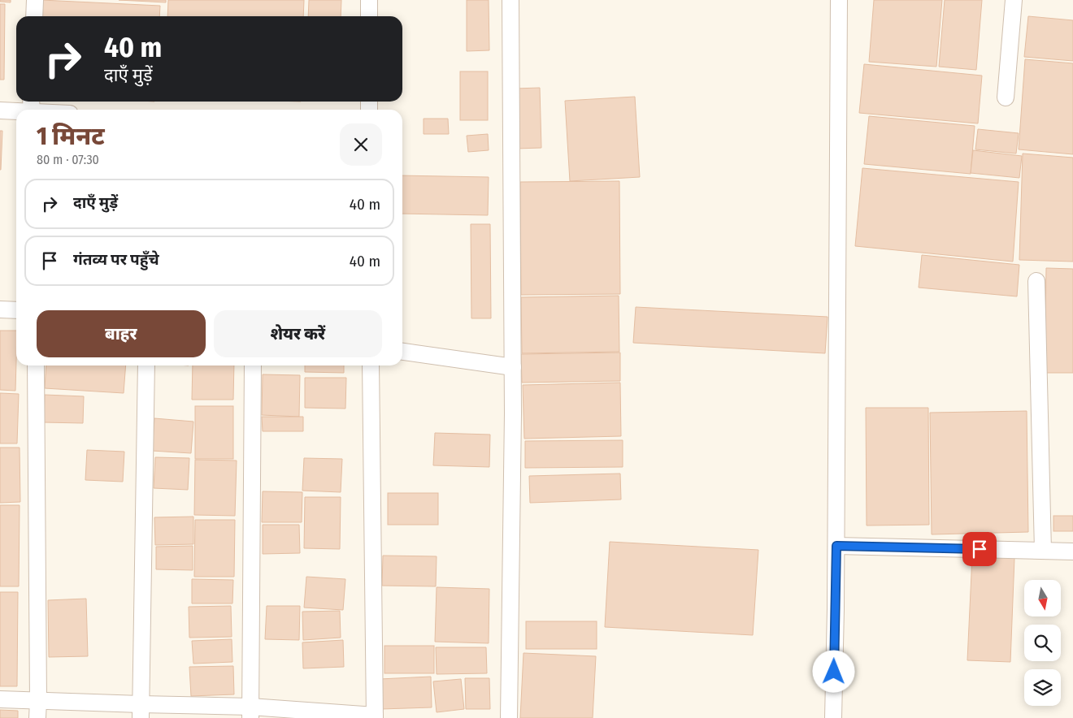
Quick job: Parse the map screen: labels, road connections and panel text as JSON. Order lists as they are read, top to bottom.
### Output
{
  "north": "bottom",
  "page": {
    "turn": ["40 m", "दाएँ मुड़ें"],
    "heading": ["1 मिनट", "80 m · 07:30"],
    "list": [
      {
        "name": "दाएँ मुड़ें",
        "value": "40 m"
      },
      {
        "name": "गंतव्य पर पहुँचे",
        "value": "40 m"
      }
    ],
    "buttons": ["बाहर", "शेयर करें"]
  }
}
